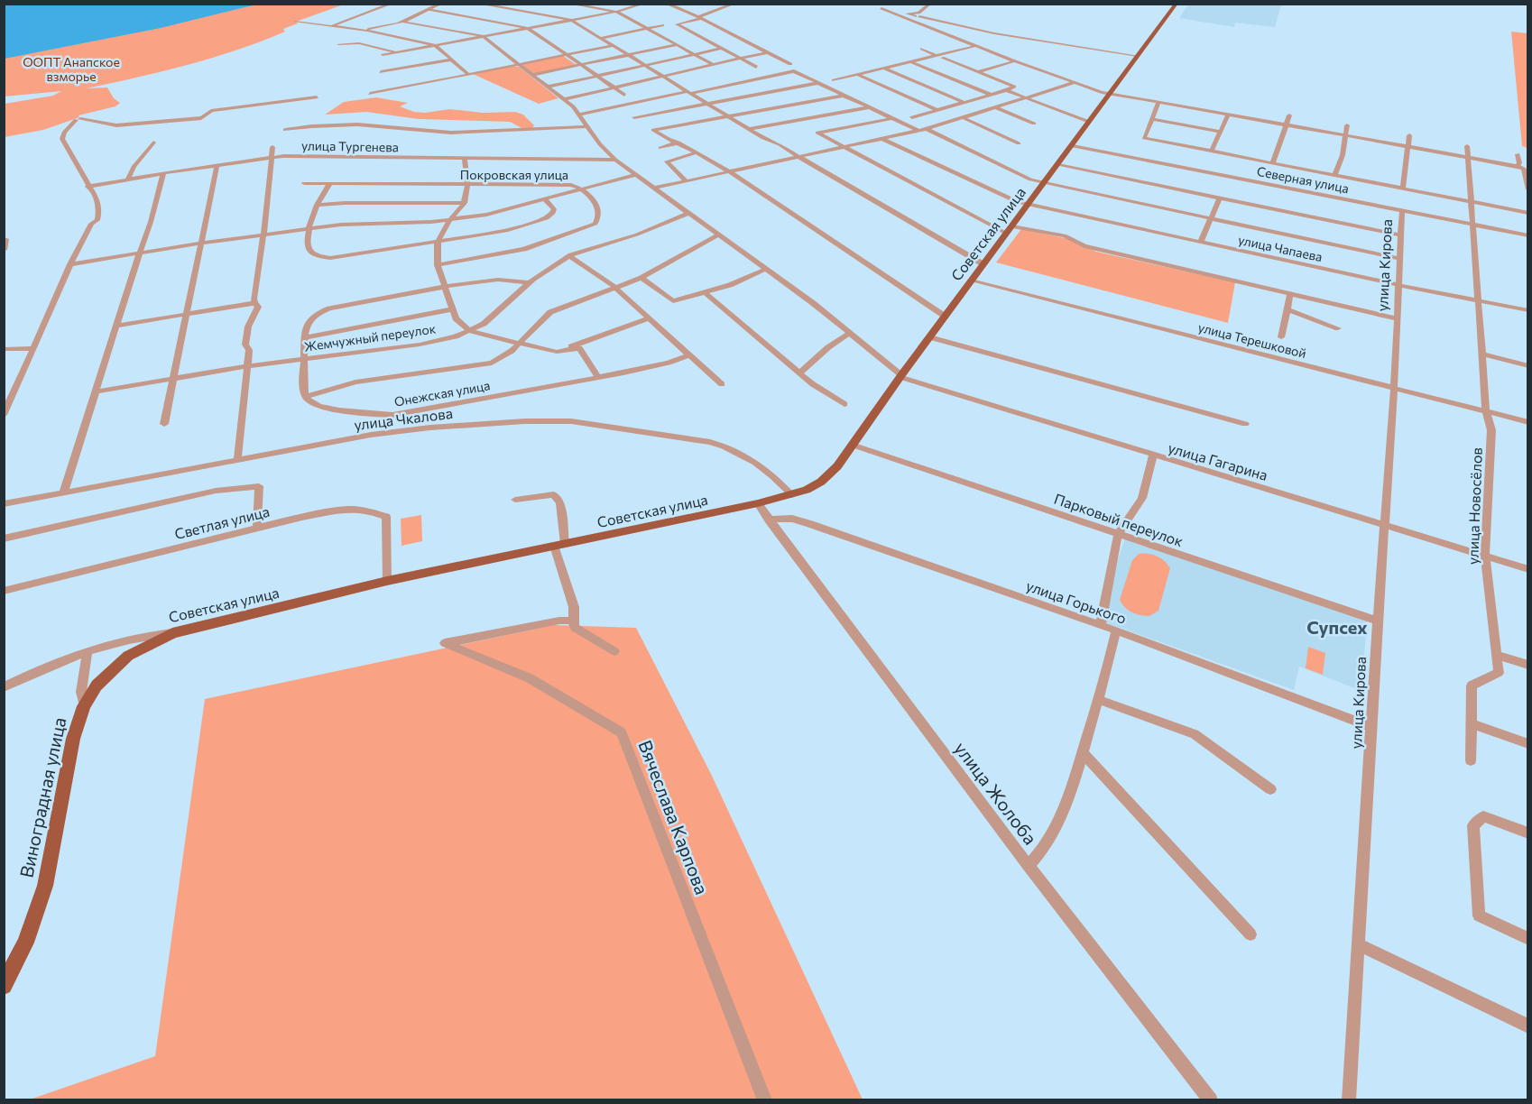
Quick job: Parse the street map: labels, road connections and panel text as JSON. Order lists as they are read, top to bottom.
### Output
{
  "streets": {
    "main road": ["Советская улица", "Виноградная улица"],
    "street": [
      "улица Тургенева",
      "Покровская улица",
      "Северная улица",
      "улица Чапаева",
      "улица Кирова",
      "Жемчужный переулок",
      "улица Терешковой",
      "Онежская улица",
      "улица Чкалова",
      "улица Гагарина",
      "улица Новосёлов",
      "Парковый переулок",
      "Светлая улица",
      "улица Горького",
      "улица Жолоба",
      "Вячеслава Карпова"
    ]
  },
  "crossings": [
    ["улица Тургенева", "улица Гагарина"],
    ["Северная улица", "Советская улица"],
    ["Северная улица", "улица Кирова"],
    ["Северная улица", "улица Новосёлов"],
    ["Советская улица", "улица Чапаева"],
    ["Советская улица", "улица Терешковой"],
    ["Советская улица", "улица Чкалова"],
    ["Советская улица", "улица Гагарина"],
    ["Советская улица", "Парковый переулок"],
    ["Советская улица", "Светлая улица"],
    ["Советская улица", "улица Жолоба"],
    ["Советская улица", "Виноградная улица"],
    ["улица Чапаева", "улица Кирова"],
    ["улица Чапаева", "улица Новосёлов"],
    ["улица Кирова", "улица Терешковой"],
    ["улица Кирова", "улица Гагарина"],
    ["улица Кирова", "Парковый переулок"],
    ["улица Кирова", "улица Горького"],
    ["Жемчужный переулок", "улица Гагарина"],
    ["улица Терешковой", "улица Новосёлов"],
    ["улица Гагарина", "улица Новосёлов"],
    ["улица Горького", "улица Жолоба"]
  ],
  "districts": ["Супсех"],
  "parks": ["ООПТ Анапское взморье"]
}
